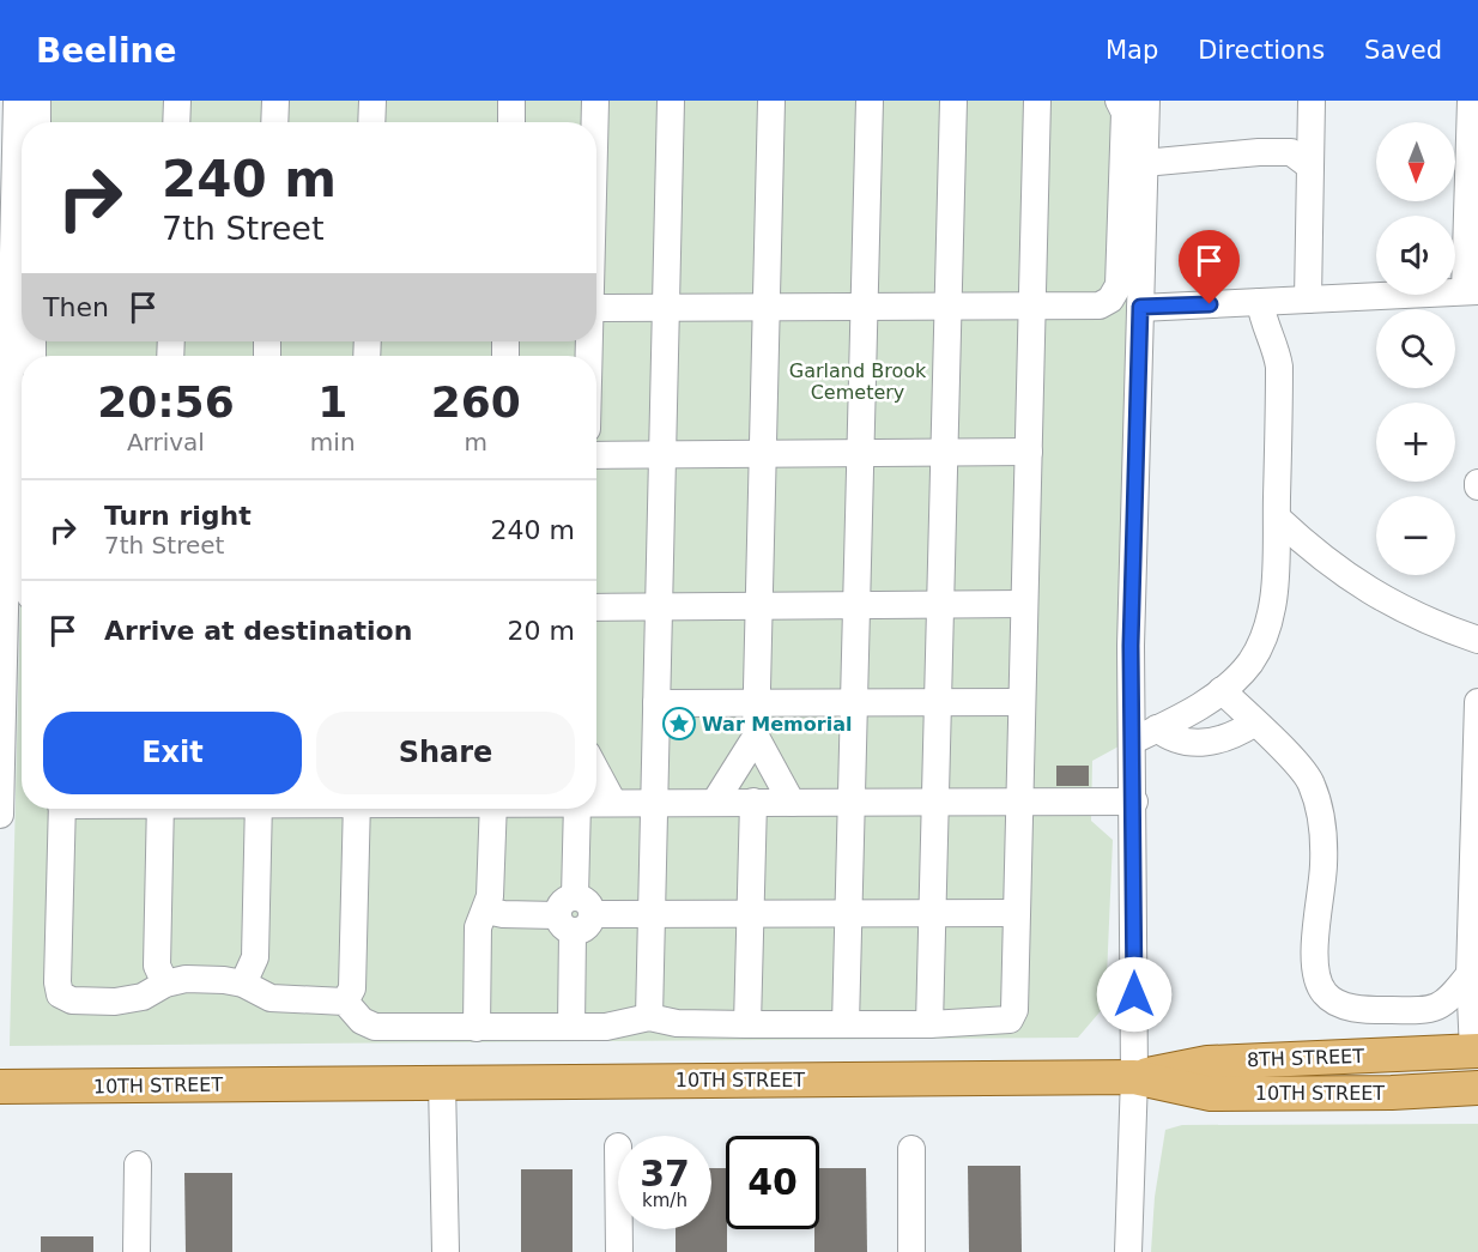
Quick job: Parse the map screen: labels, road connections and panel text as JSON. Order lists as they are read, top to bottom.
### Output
{
  "streets": {
    "main road": ["8TH STREET", "10TH STREET"]
  },
  "crossings": [
    ["8TH STREET", "10TH STREET"]
  ],
  "parks": ["Garland Brook Cemetery"],
  "places": {
    "place": ["War Memorial"]
  },
  "north": "bottom",
  "page": {
    "header": "Beeline",
    "nav": ["Map", "Directions", "Saved"],
    "map_buttons": ["+", "−"],
    "turn": ["240 m", "7th Street"],
    "then": "Then",
    "eta": [
      "20:56",
      "Arrival",
      "1",
      "min",
      "260",
      "m"
    ],
    "list": [
      {
        "name": "Turn right",
        "note": "7th Street",
        "value": "240 m"
      },
      {
        "name": "Arrive at destination",
        "value": "20 m"
      }
    ],
    "buttons": ["Exit", "Share"],
    "speed": "37 km/h",
    "limit": "40"
  }
}
